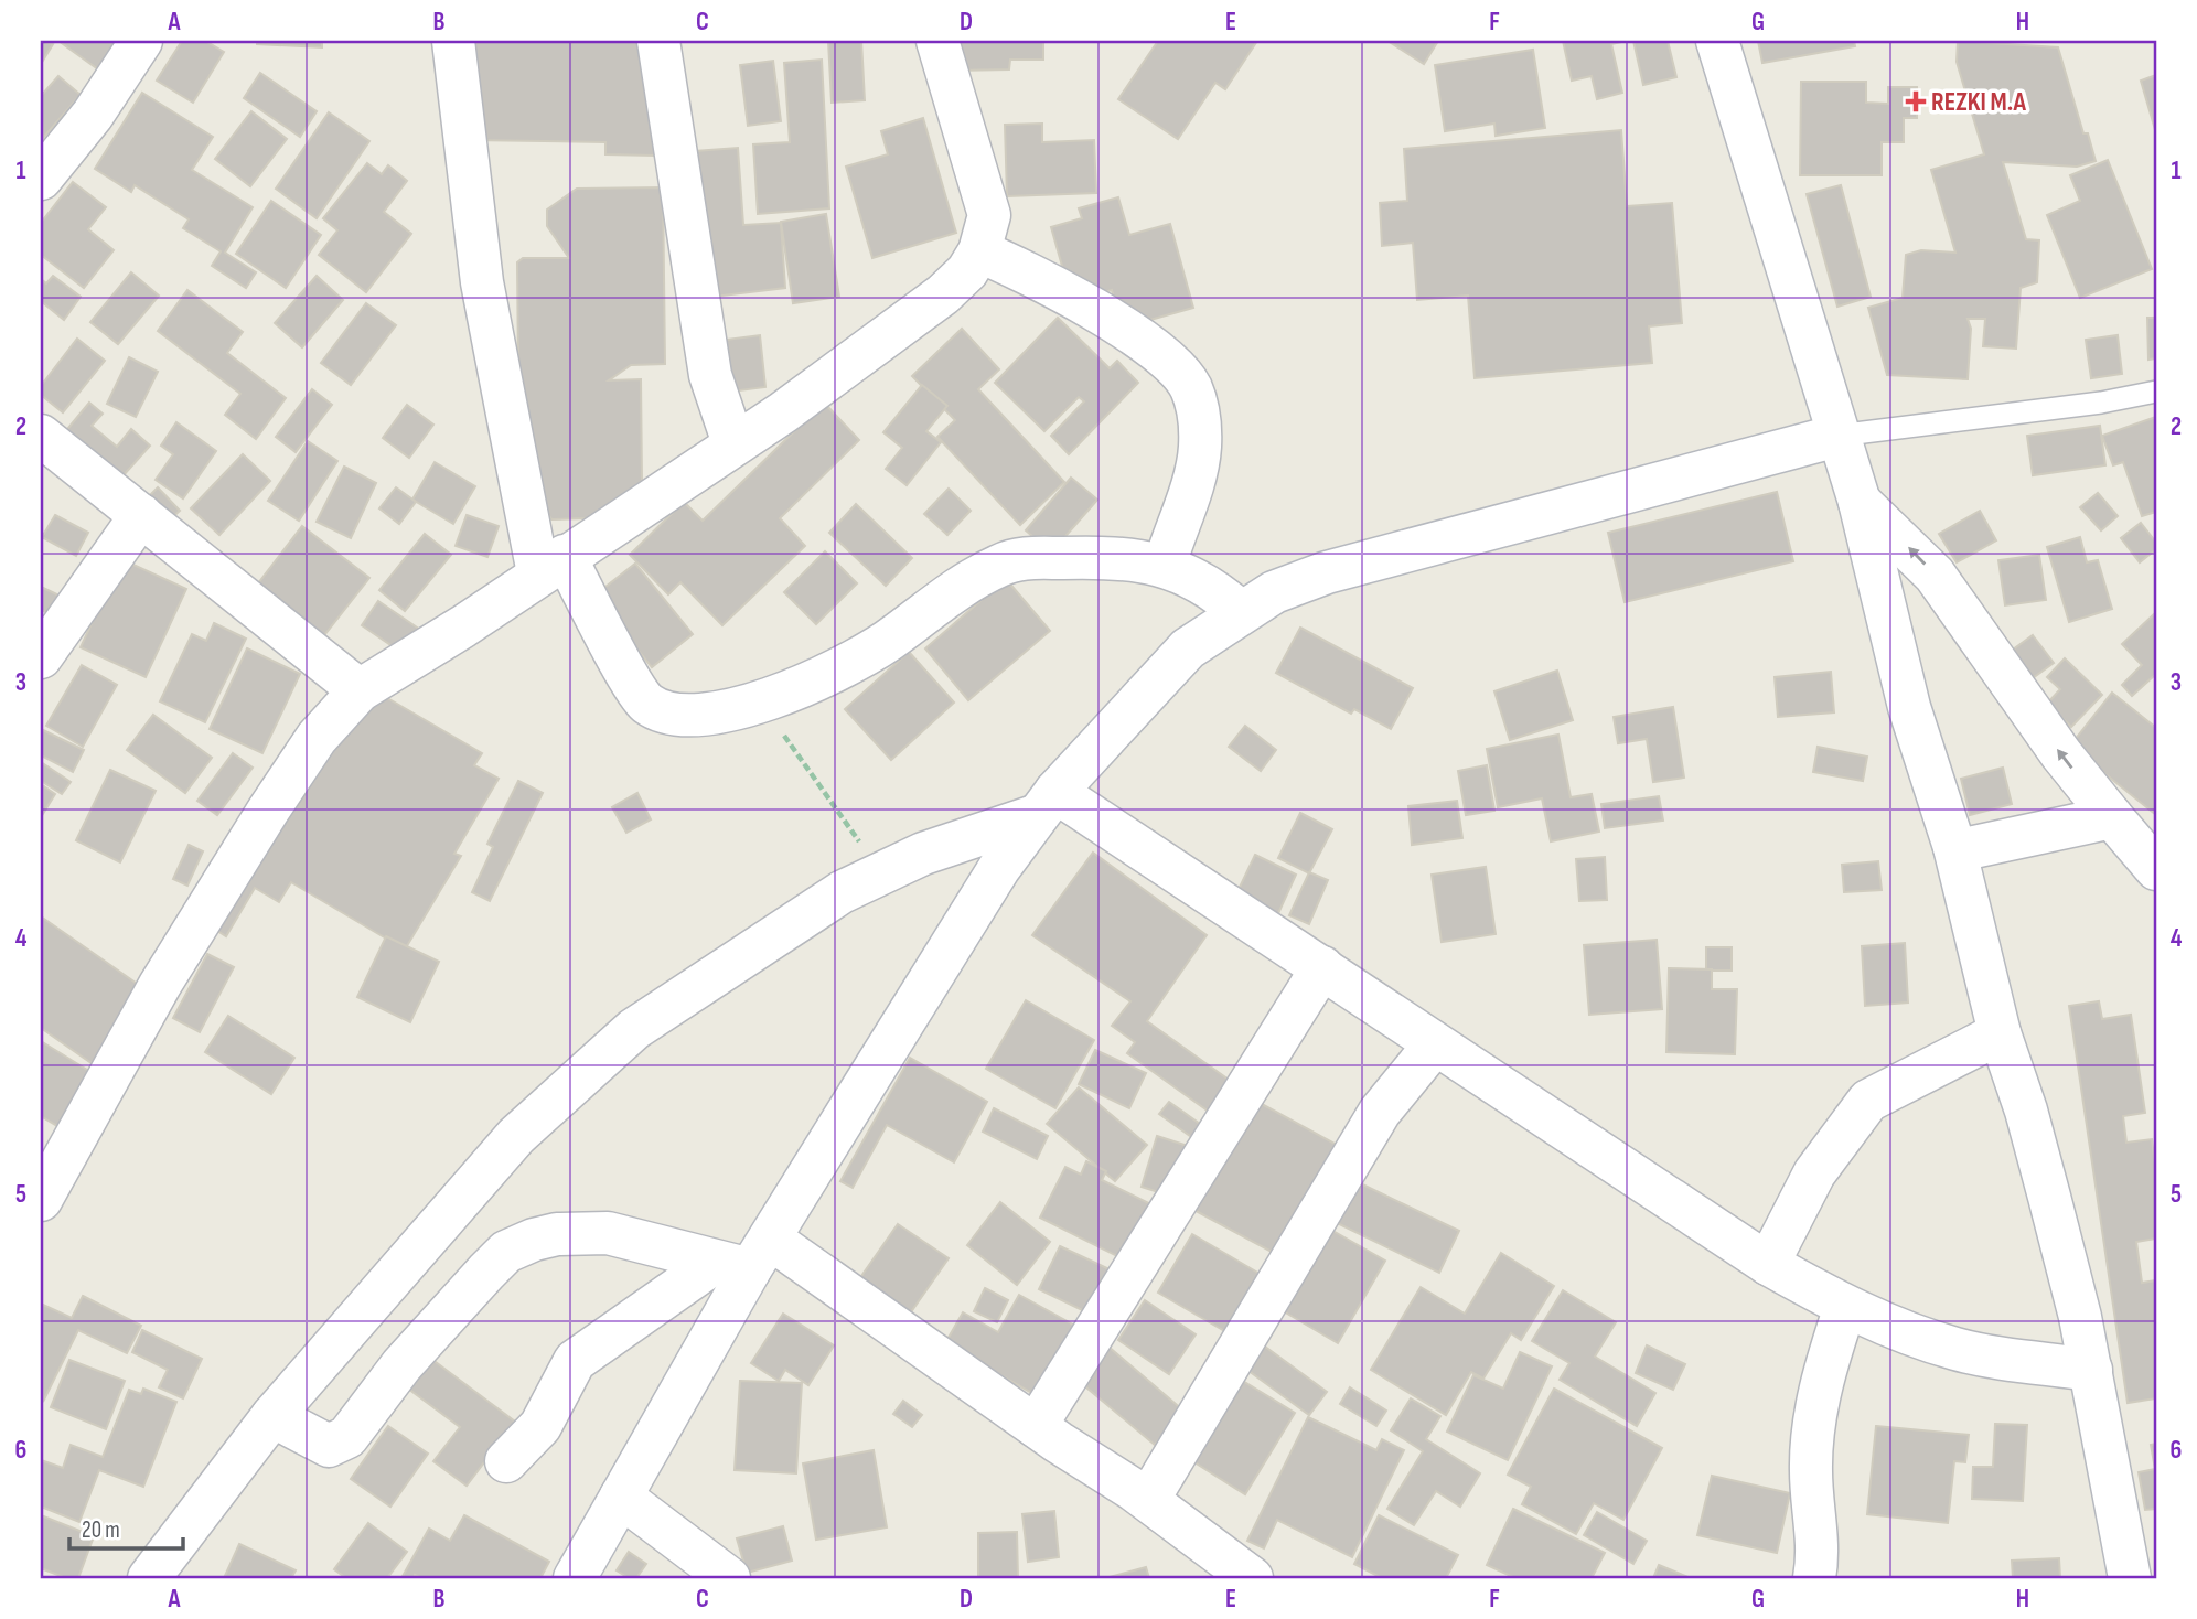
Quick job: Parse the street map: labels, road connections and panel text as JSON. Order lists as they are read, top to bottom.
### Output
{
  "places": {
    "health": ["REZKI M.A"]
  },
  "scale_bar": "20 m",
  "grid": {
    "columns": [
      "A",
      "B",
      "C",
      "D",
      "E",
      "F",
      "G",
      "H"
    ],
    "rows": [
      "1",
      "2",
      "3",
      "4",
      "5",
      "6"
    ]
  }
}
